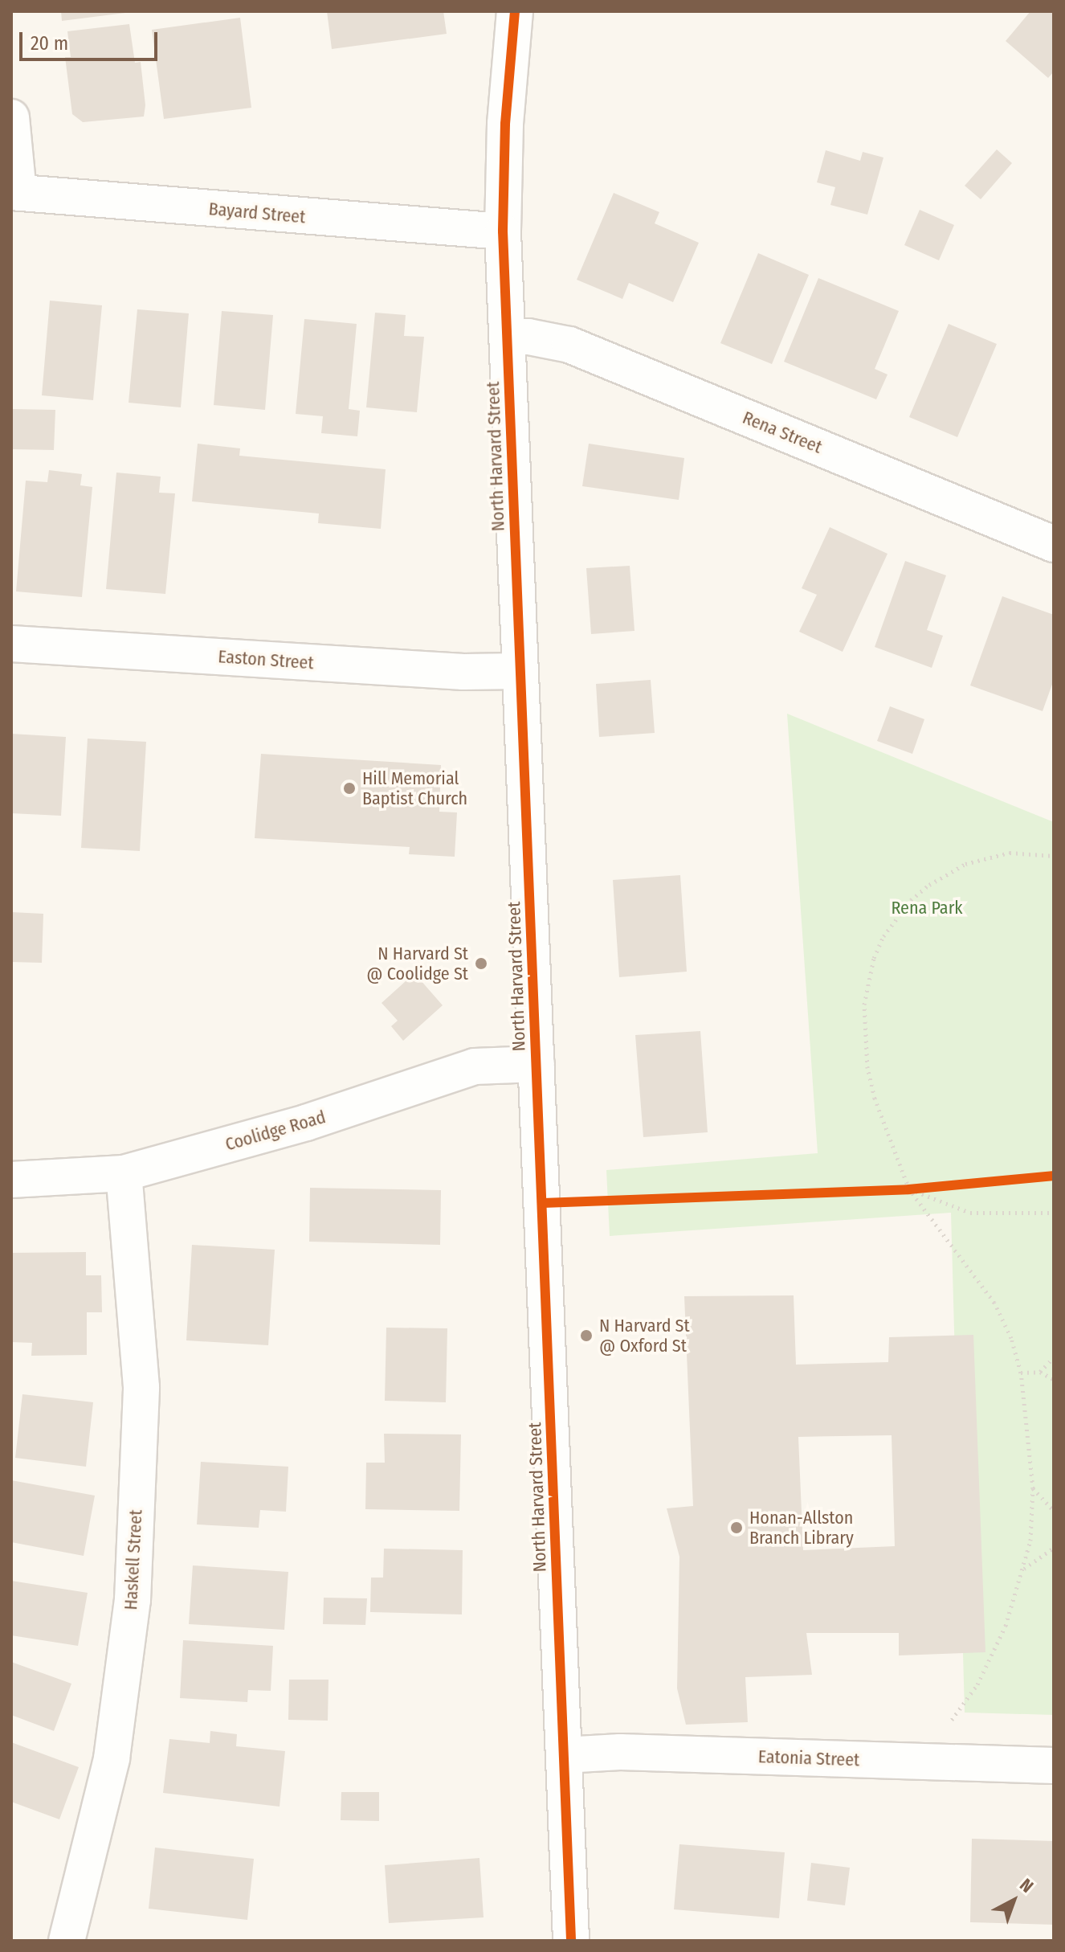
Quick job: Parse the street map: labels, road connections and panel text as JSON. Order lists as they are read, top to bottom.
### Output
{
  "streets": {
    "street": [
      "Bayard Street",
      "Rena Street",
      "North Harvard Street",
      "Easton Street",
      "Coolidge Road",
      "Haskell Street",
      "Eatonia Street"
    ]
  },
  "crossings": [
    ["Bayard Street", "North Harvard Street"],
    ["Rena Street", "North Harvard Street"],
    ["North Harvard Street", "Easton Street"],
    ["North Harvard Street", "Coolidge Road"],
    ["North Harvard Street", "Eatonia Street"],
    ["Coolidge Road", "Haskell Street"]
  ],
  "parks": ["Rena Park"],
  "places": [
    "Hill Memorial Baptist Church",
    "N Harvard St @ Coolidge St",
    "N Harvard St @ Oxford St",
    "Honan-Allston Branch Library"
  ],
  "scale_bar": "20 m",
  "north": "top right"
}
